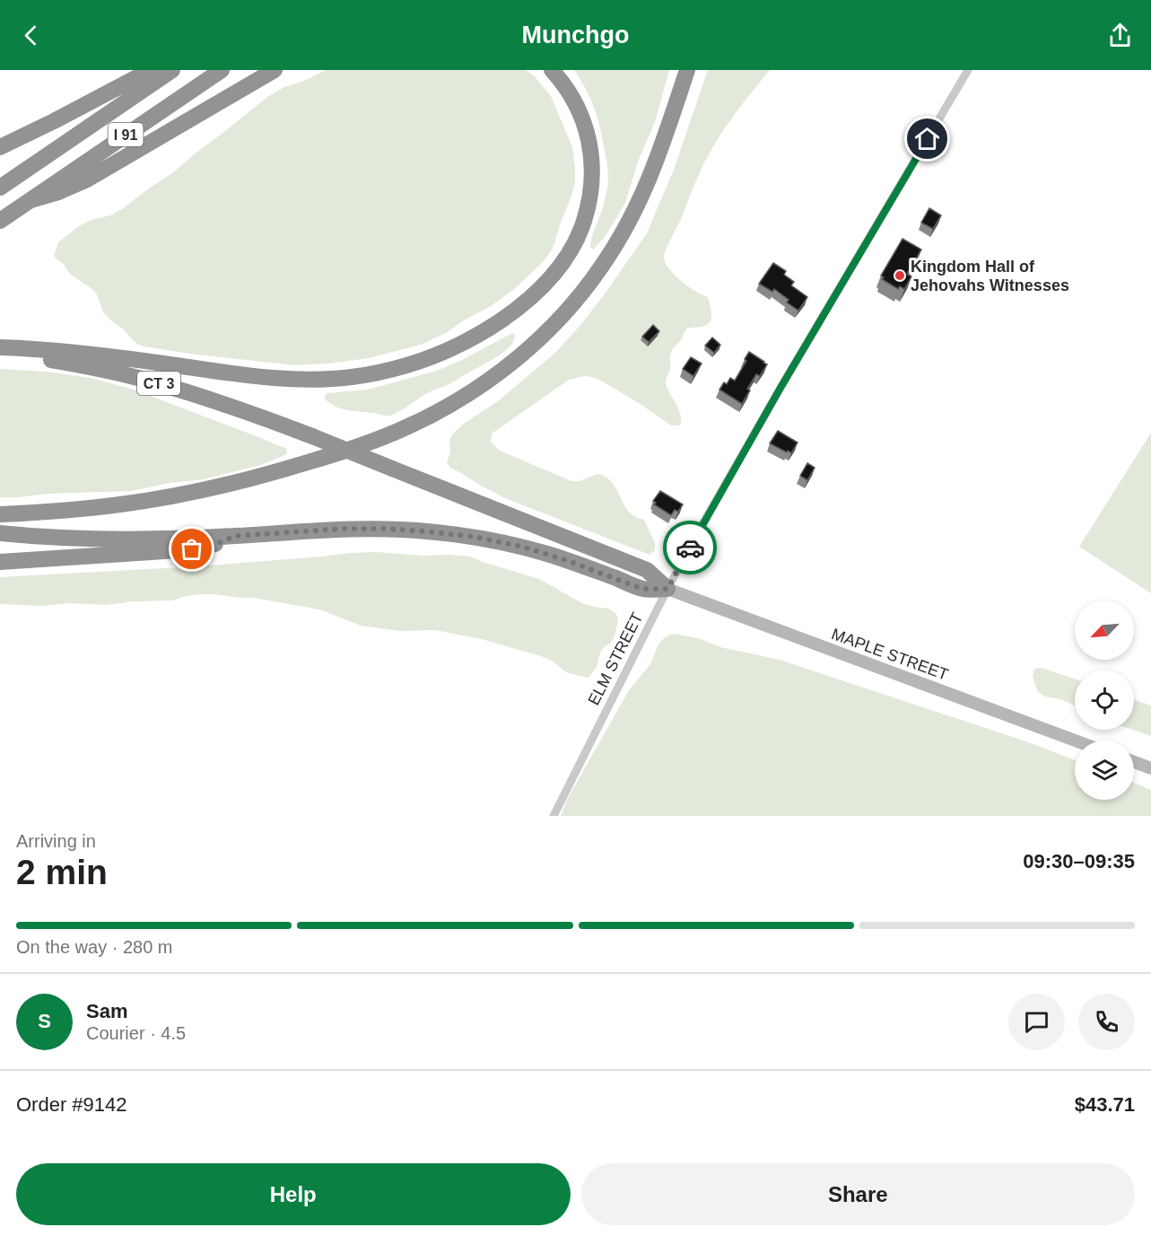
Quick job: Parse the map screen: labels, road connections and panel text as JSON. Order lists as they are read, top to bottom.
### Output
{
  "streets": {
    "highway": ["I 91", "CT 3"],
    "main road": ["MAPLE STREET"],
    "street": ["ELM STREET"]
  },
  "crossings": [
    ["CT 3", "MAPLE STREET"],
    ["CT 3", "ELM STREET"],
    ["MAPLE STREET", "ELM STREET"]
  ],
  "places": ["Kingdom Hall of Jehovahs Witnesses"],
  "north": "bottom left",
  "page": {
    "header": "Munchgo",
    "heading": ["2 min", "Arriving in", "09:30–09:35"],
    "panel": [
      "Sam",
      "Courier · 4.5",
      "Order #9142",
      "$43.71"
    ],
    "bar": "On the way · 280 m",
    "round": "S",
    "buttons": ["Help", "Share"]
  }
}
